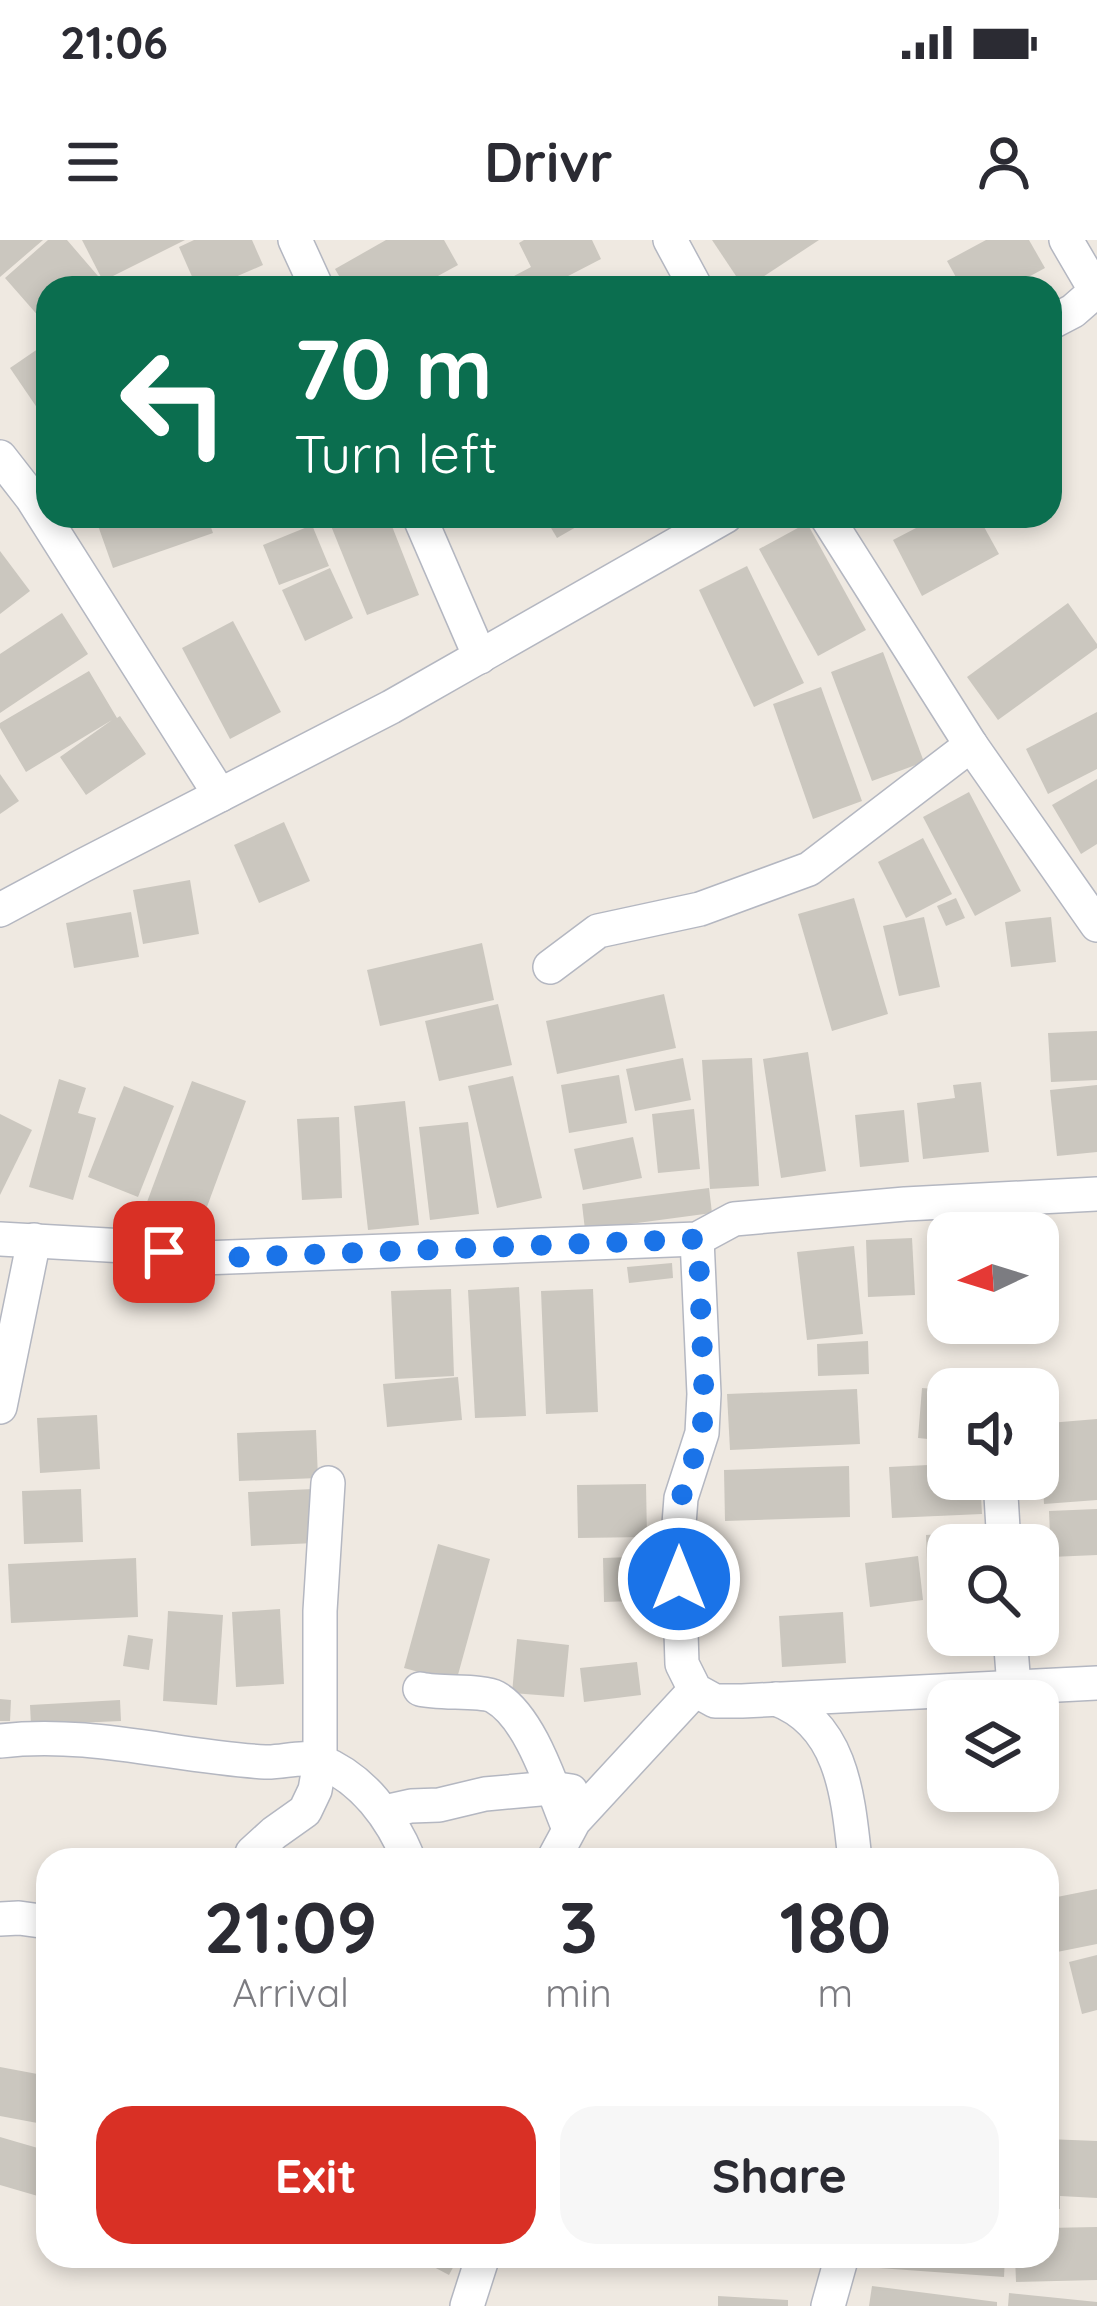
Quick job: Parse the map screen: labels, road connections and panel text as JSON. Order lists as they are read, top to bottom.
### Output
{
  "north": "left",
  "page": {
    "status": "21:06",
    "header": "Drivr",
    "turn": ["70 m", "Turn left"],
    "eta": [
      "21:09",
      "Arrival",
      "3",
      "min",
      "180",
      "m"
    ],
    "buttons": ["Exit", "Share"]
  }
}
